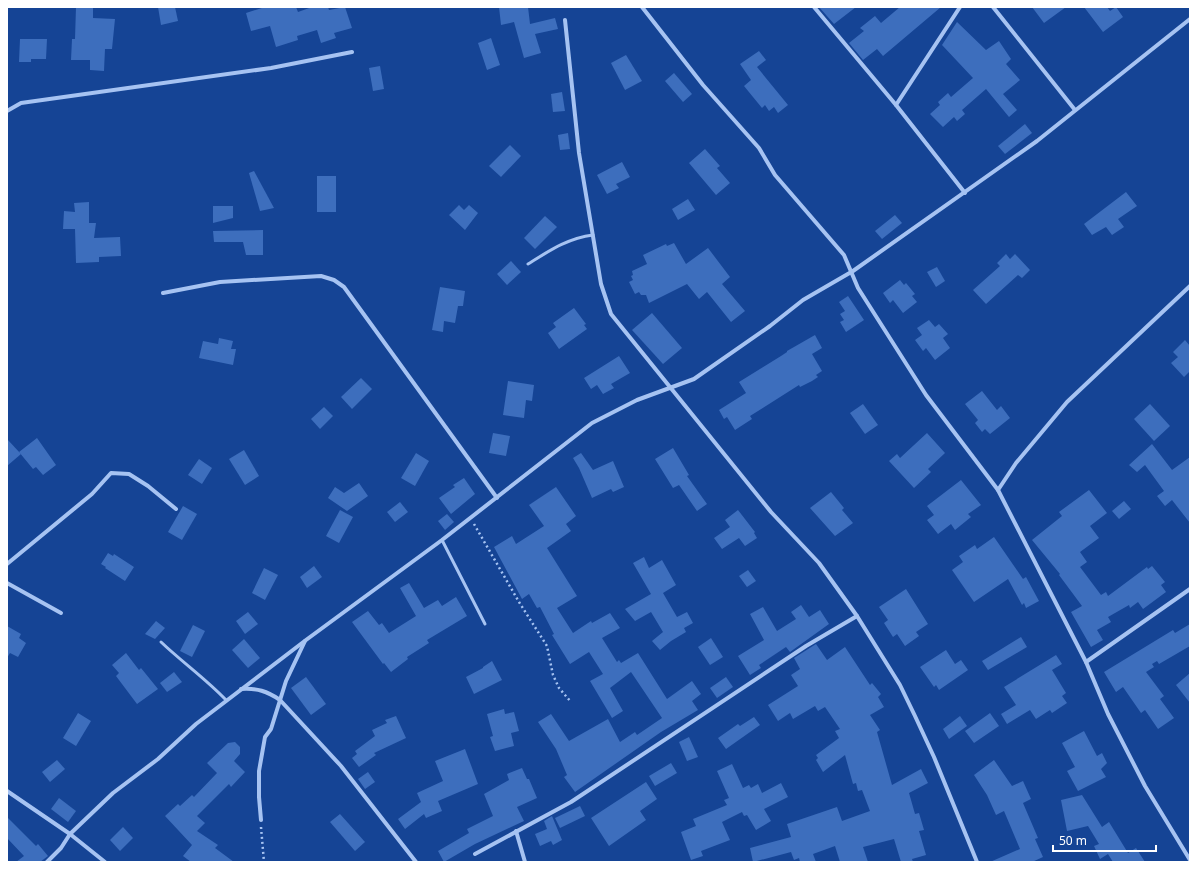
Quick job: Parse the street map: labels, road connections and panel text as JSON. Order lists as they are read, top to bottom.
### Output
{
  "scale_bar": "50 m"
}
